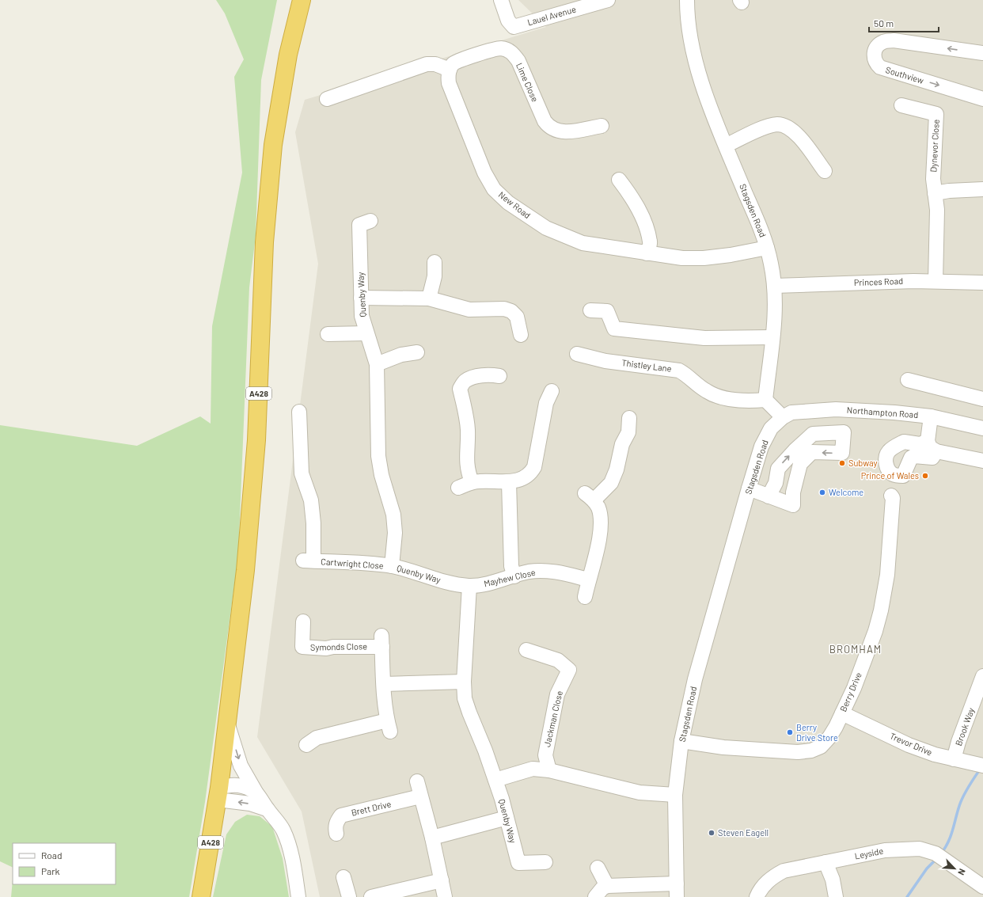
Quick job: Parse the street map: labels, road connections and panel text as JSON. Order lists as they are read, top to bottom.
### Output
{
  "streets": {
    "highway": ["A428"],
    "street": [
      "Lauel Avenue",
      "Southview",
      "Lime Close",
      "Dynevor Close",
      "New Road",
      "Stagsden Road",
      "Princes Road",
      "Quenby Way",
      "Thistley Lane",
      "Northampton Road",
      "Cartwright Close",
      "Mayhew Close",
      "Symonds Close",
      "Berry Drive",
      "Jackman Close",
      "Brook Way",
      "Trevor Drive",
      "Brett Drive",
      "Leyside"
    ]
  },
  "crossings": [
    ["Lime Close", "New Road"],
    ["Dynevor Close", "Princes Road"],
    ["New Road", "Stagsden Road"],
    ["Stagsden Road", "Princes Road"],
    ["Stagsden Road", "Thistley Lane"],
    ["Stagsden Road", "Northampton Road"],
    ["Stagsden Road", "Berry Drive"],
    ["Quenby Way", "Cartwright Close"],
    ["Quenby Way", "Mayhew Close"],
    ["Berry Drive", "Trevor Drive"],
    ["Brook Way", "Trevor Drive"]
  ],
  "districts": ["BROMHAM"],
  "places": [
    "Subway",
    "Prince of Wales",
    "Welcome",
    "Berry Drive Store",
    "Steven Eagell"
  ],
  "legend": ["Road", "Park"],
  "scale_bar": "50 m",
  "north": "bottom right"
}
